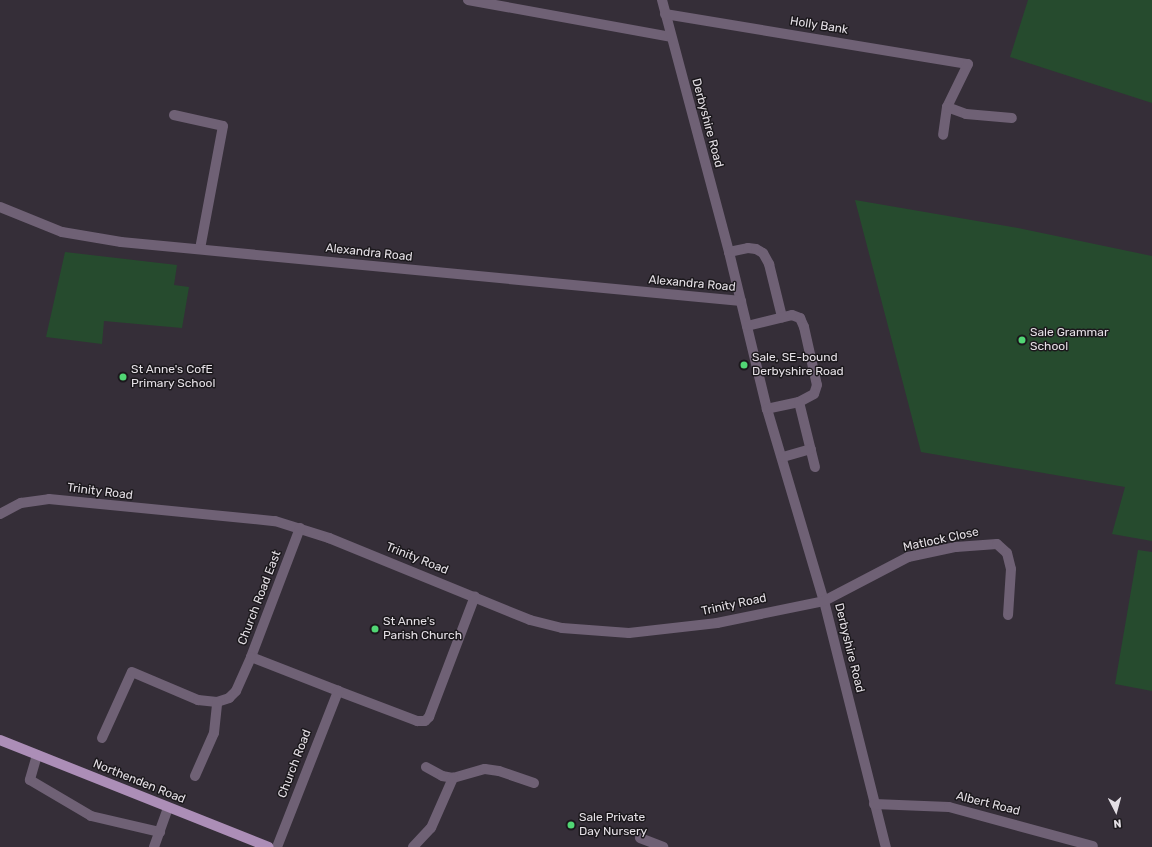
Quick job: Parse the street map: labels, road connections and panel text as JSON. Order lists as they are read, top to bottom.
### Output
{
  "streets": {
    "main road": ["Northenden Road"],
    "street": [
      "Holly Bank",
      "Derbyshire Road",
      "Alexandra Road",
      "Trinity Road",
      "Matlock Close",
      "Church Road East",
      "Church Road",
      "Albert Road"
    ]
  },
  "crossings": [
    ["Holly Bank", "Derbyshire Road"],
    ["Derbyshire Road", "Alexandra Road"],
    ["Derbyshire Road", "Trinity Road"],
    ["Derbyshire Road", "Matlock Close"],
    ["Derbyshire Road", "Albert Road"],
    ["Trinity Road", "Matlock Close"],
    ["Trinity Road", "Church Road East"],
    ["Church Road East", "Church Road"]
  ],
  "places": [
    "Sale Grammar School",
    "Sale, SE-bound Derbyshire Road",
    "St Anne's CofE Primary School",
    "St Anne's Parish Church",
    "Sale Private Day Nursery"
  ],
  "north": "bottom"
}
